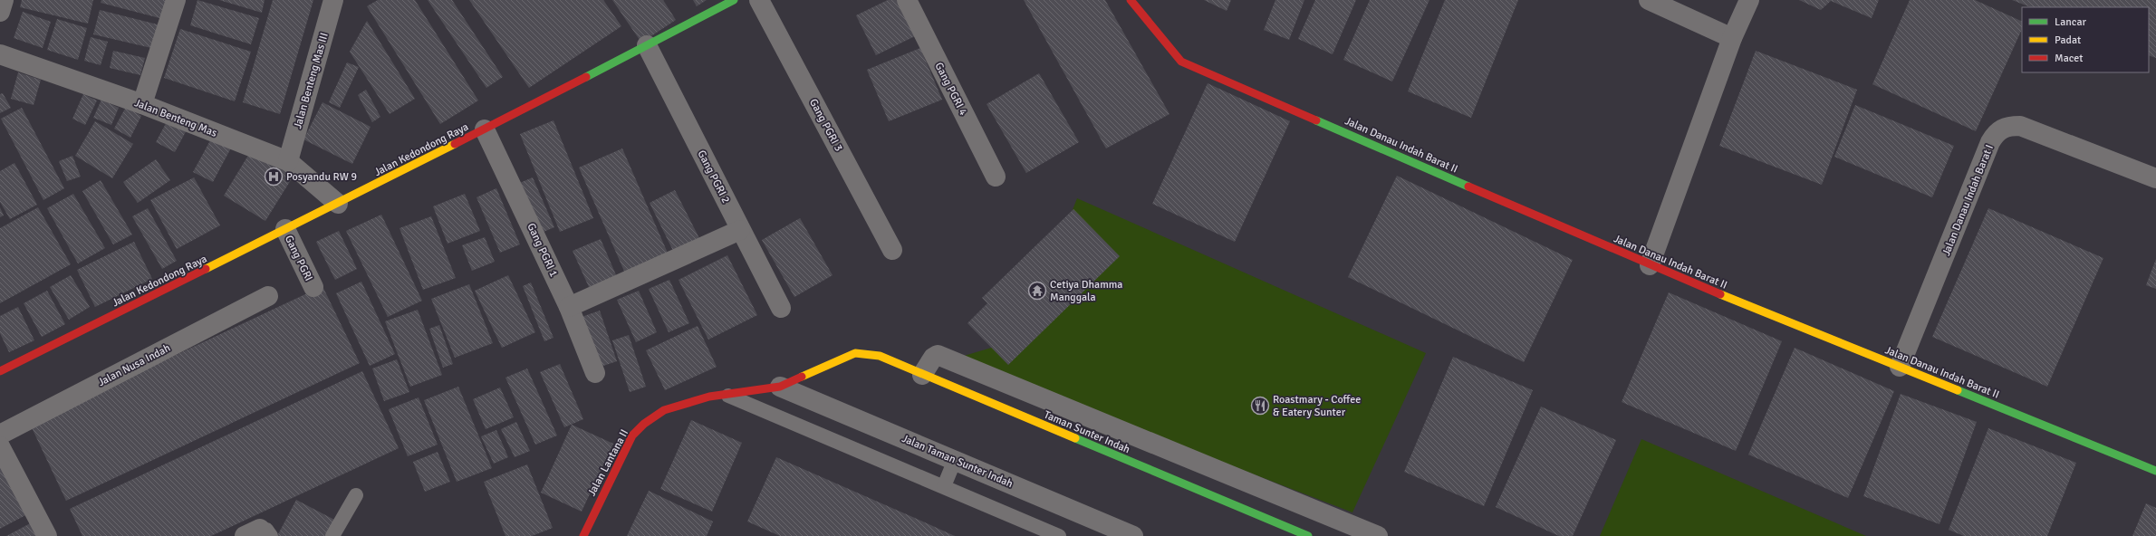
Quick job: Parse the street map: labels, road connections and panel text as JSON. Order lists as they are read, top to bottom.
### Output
{
  "streets": {
    "street": [
      "Jalan Benteng Mas III",
      "Gang PGRI 4",
      "Jalan Benteng Mas",
      "Gang PGRI 3",
      "Jalan Danau Indah Barat II",
      "Jalan Kedondong Raya",
      "Gang PGRI 2",
      "Jalan Danau Indah Barat I",
      "Gang PGRI 1",
      "Gang PGRI",
      "Jalan Nusa Indah",
      "Taman Sunter Indah",
      "Jalan Taman Sunter Indah",
      "Jalan Lantana II"
    ]
  },
  "crossings": [
    ["Jalan Benteng Mas III", "Jalan Benteng Mas"],
    ["Jalan Benteng Mas", "Jalan Kedondong Raya"],
    ["Jalan Danau Indah Barat II", "Jalan Danau Indah Barat I"],
    ["Jalan Kedondong Raya", "Gang PGRI 2"],
    ["Jalan Kedondong Raya", "Gang PGRI 1"],
    ["Jalan Kedondong Raya", "Gang PGRI"],
    ["Taman Sunter Indah", "Jalan Taman Sunter Indah"]
  ],
  "places": {
    "hospital": ["Posyandu RW 9"],
    "temple": ["Cetiya Dhamma Manggala"],
    "restaurant": ["Roastmary - Coffee & Eatery Sunter"]
  },
  "legend": ["Lancar", "Padat", "Macet"]
}
